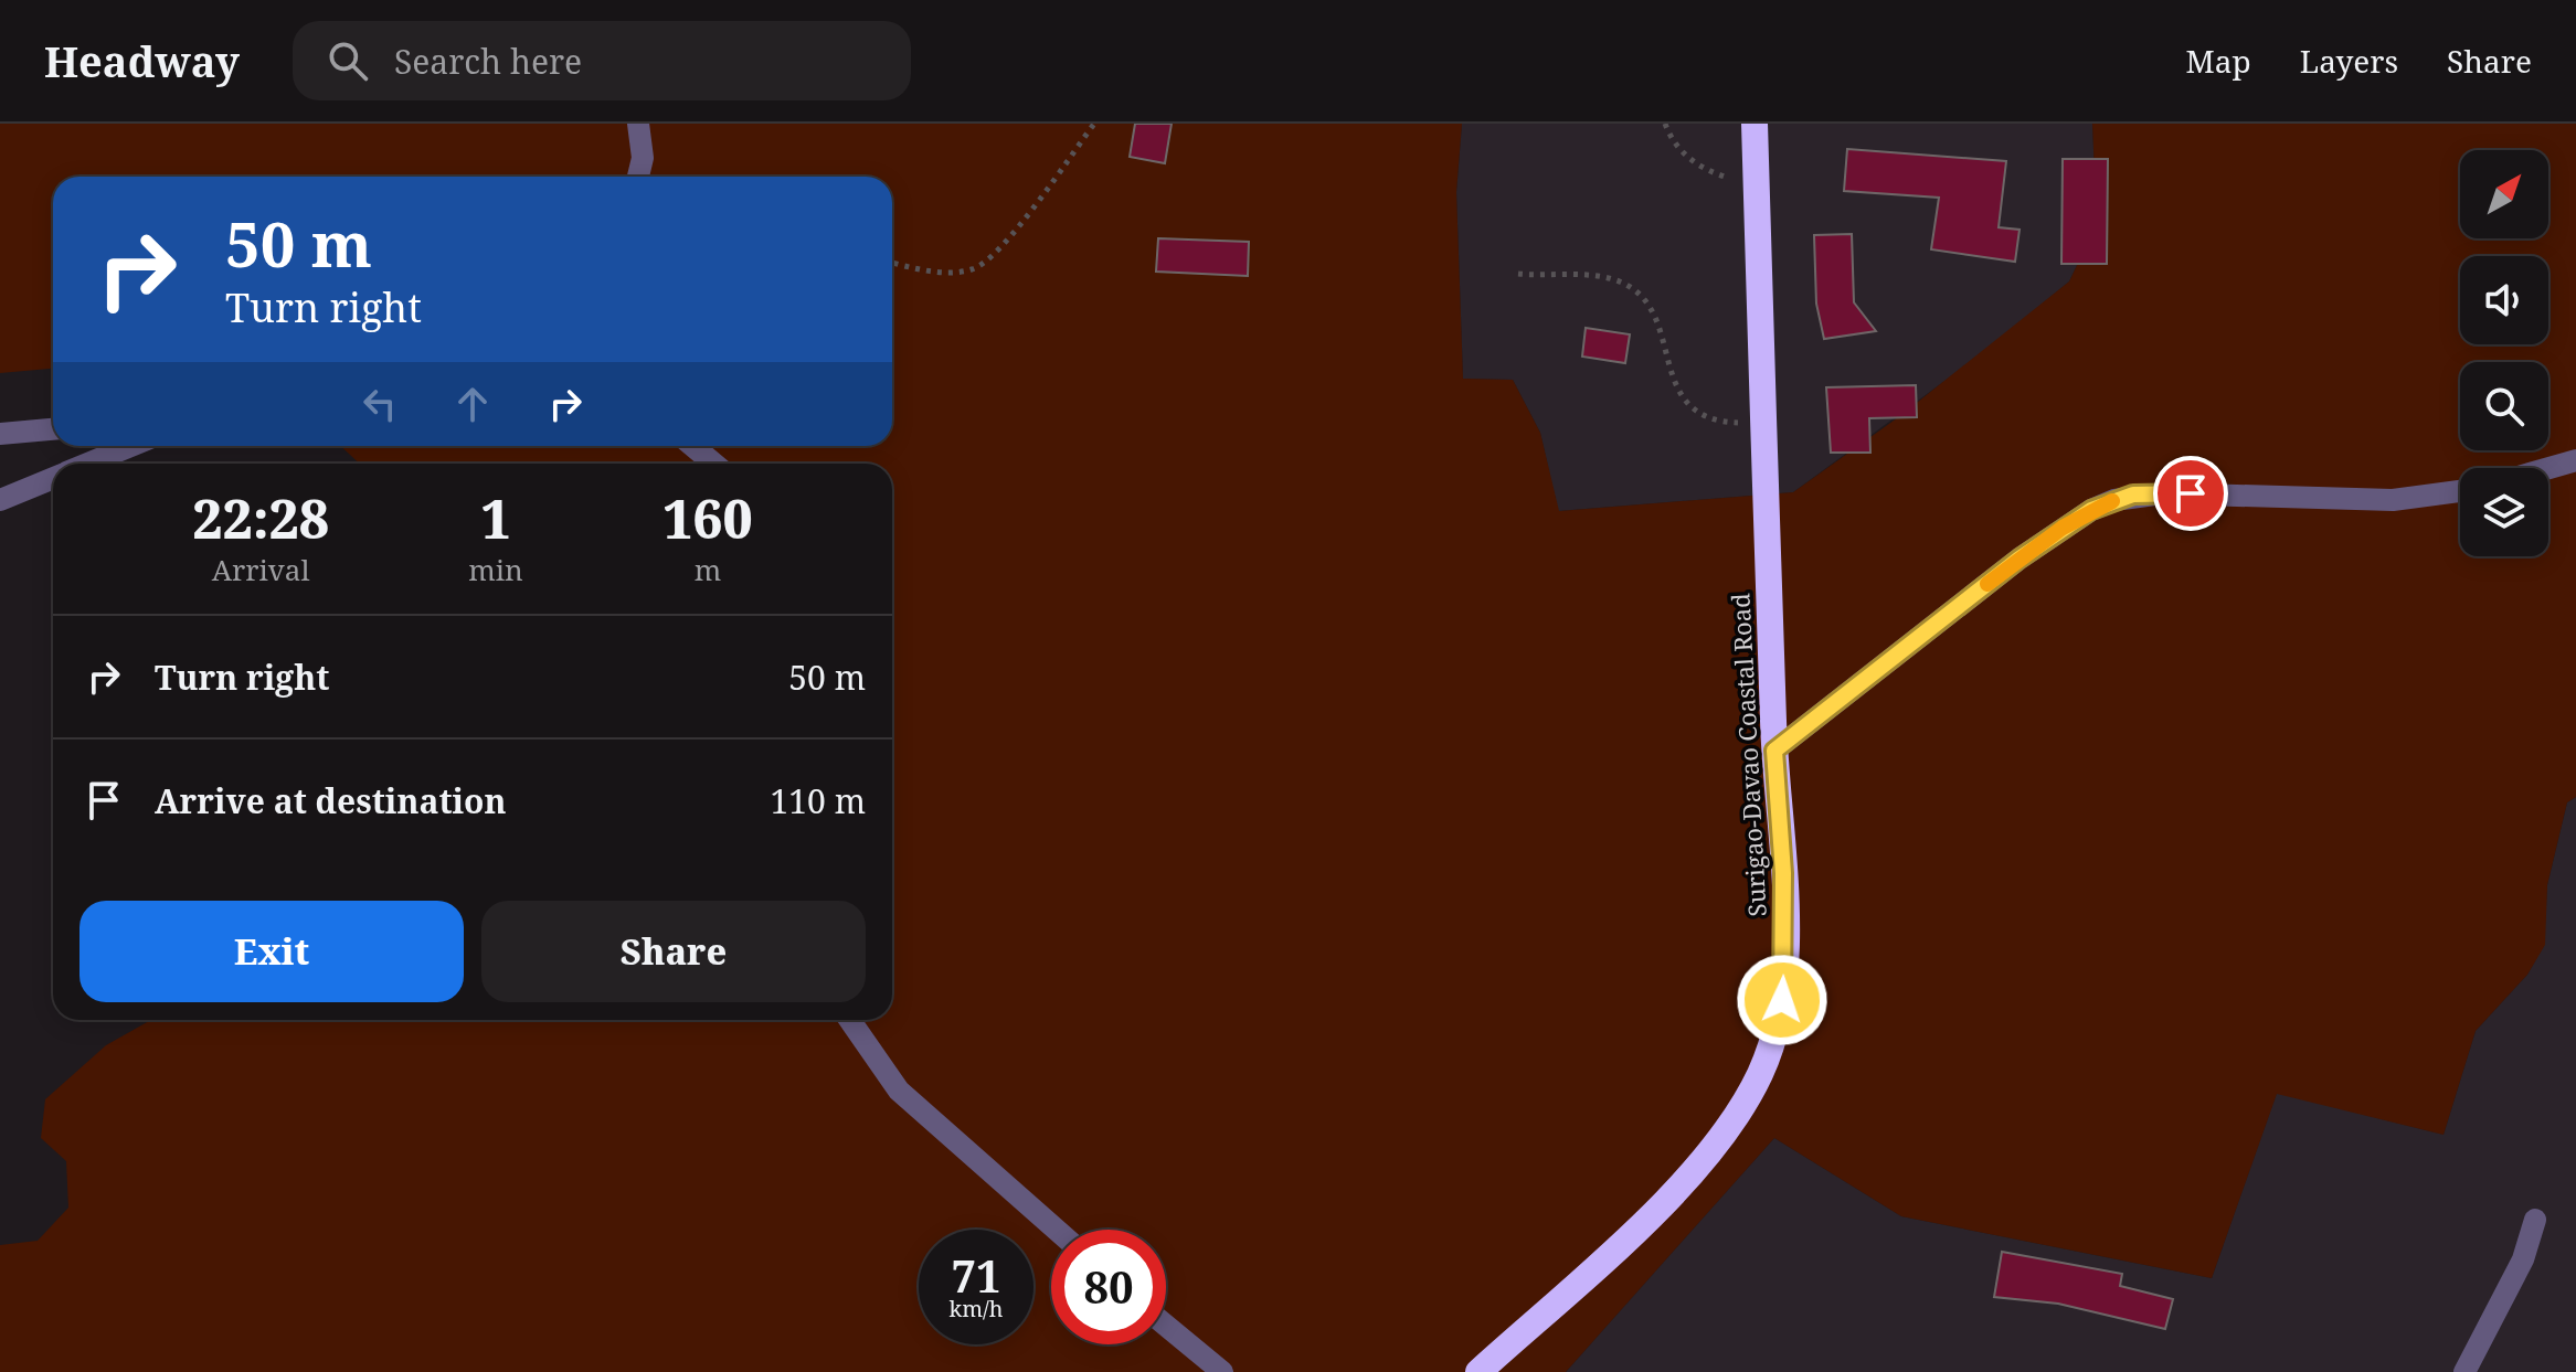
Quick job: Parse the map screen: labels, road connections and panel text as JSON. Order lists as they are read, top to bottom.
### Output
{
  "streets": {
    "highway": ["Surigao-Davao Coastal Road"]
  },
  "north": "top right",
  "page": {
    "header": "Headway",
    "search": "Search here",
    "nav": ["Map", "Layers", "Share"],
    "turn": ["50 m", "Turn right"],
    "eta": [
      "22:28",
      "Arrival",
      "1",
      "min",
      "160",
      "m"
    ],
    "list": [
      {
        "name": "Turn right",
        "value": "50 m"
      },
      {
        "name": "Arrive at destination",
        "value": "110 m"
      }
    ],
    "buttons": ["Exit", "Share"],
    "speed": "71 km/h",
    "limit": "80"
  }
}
